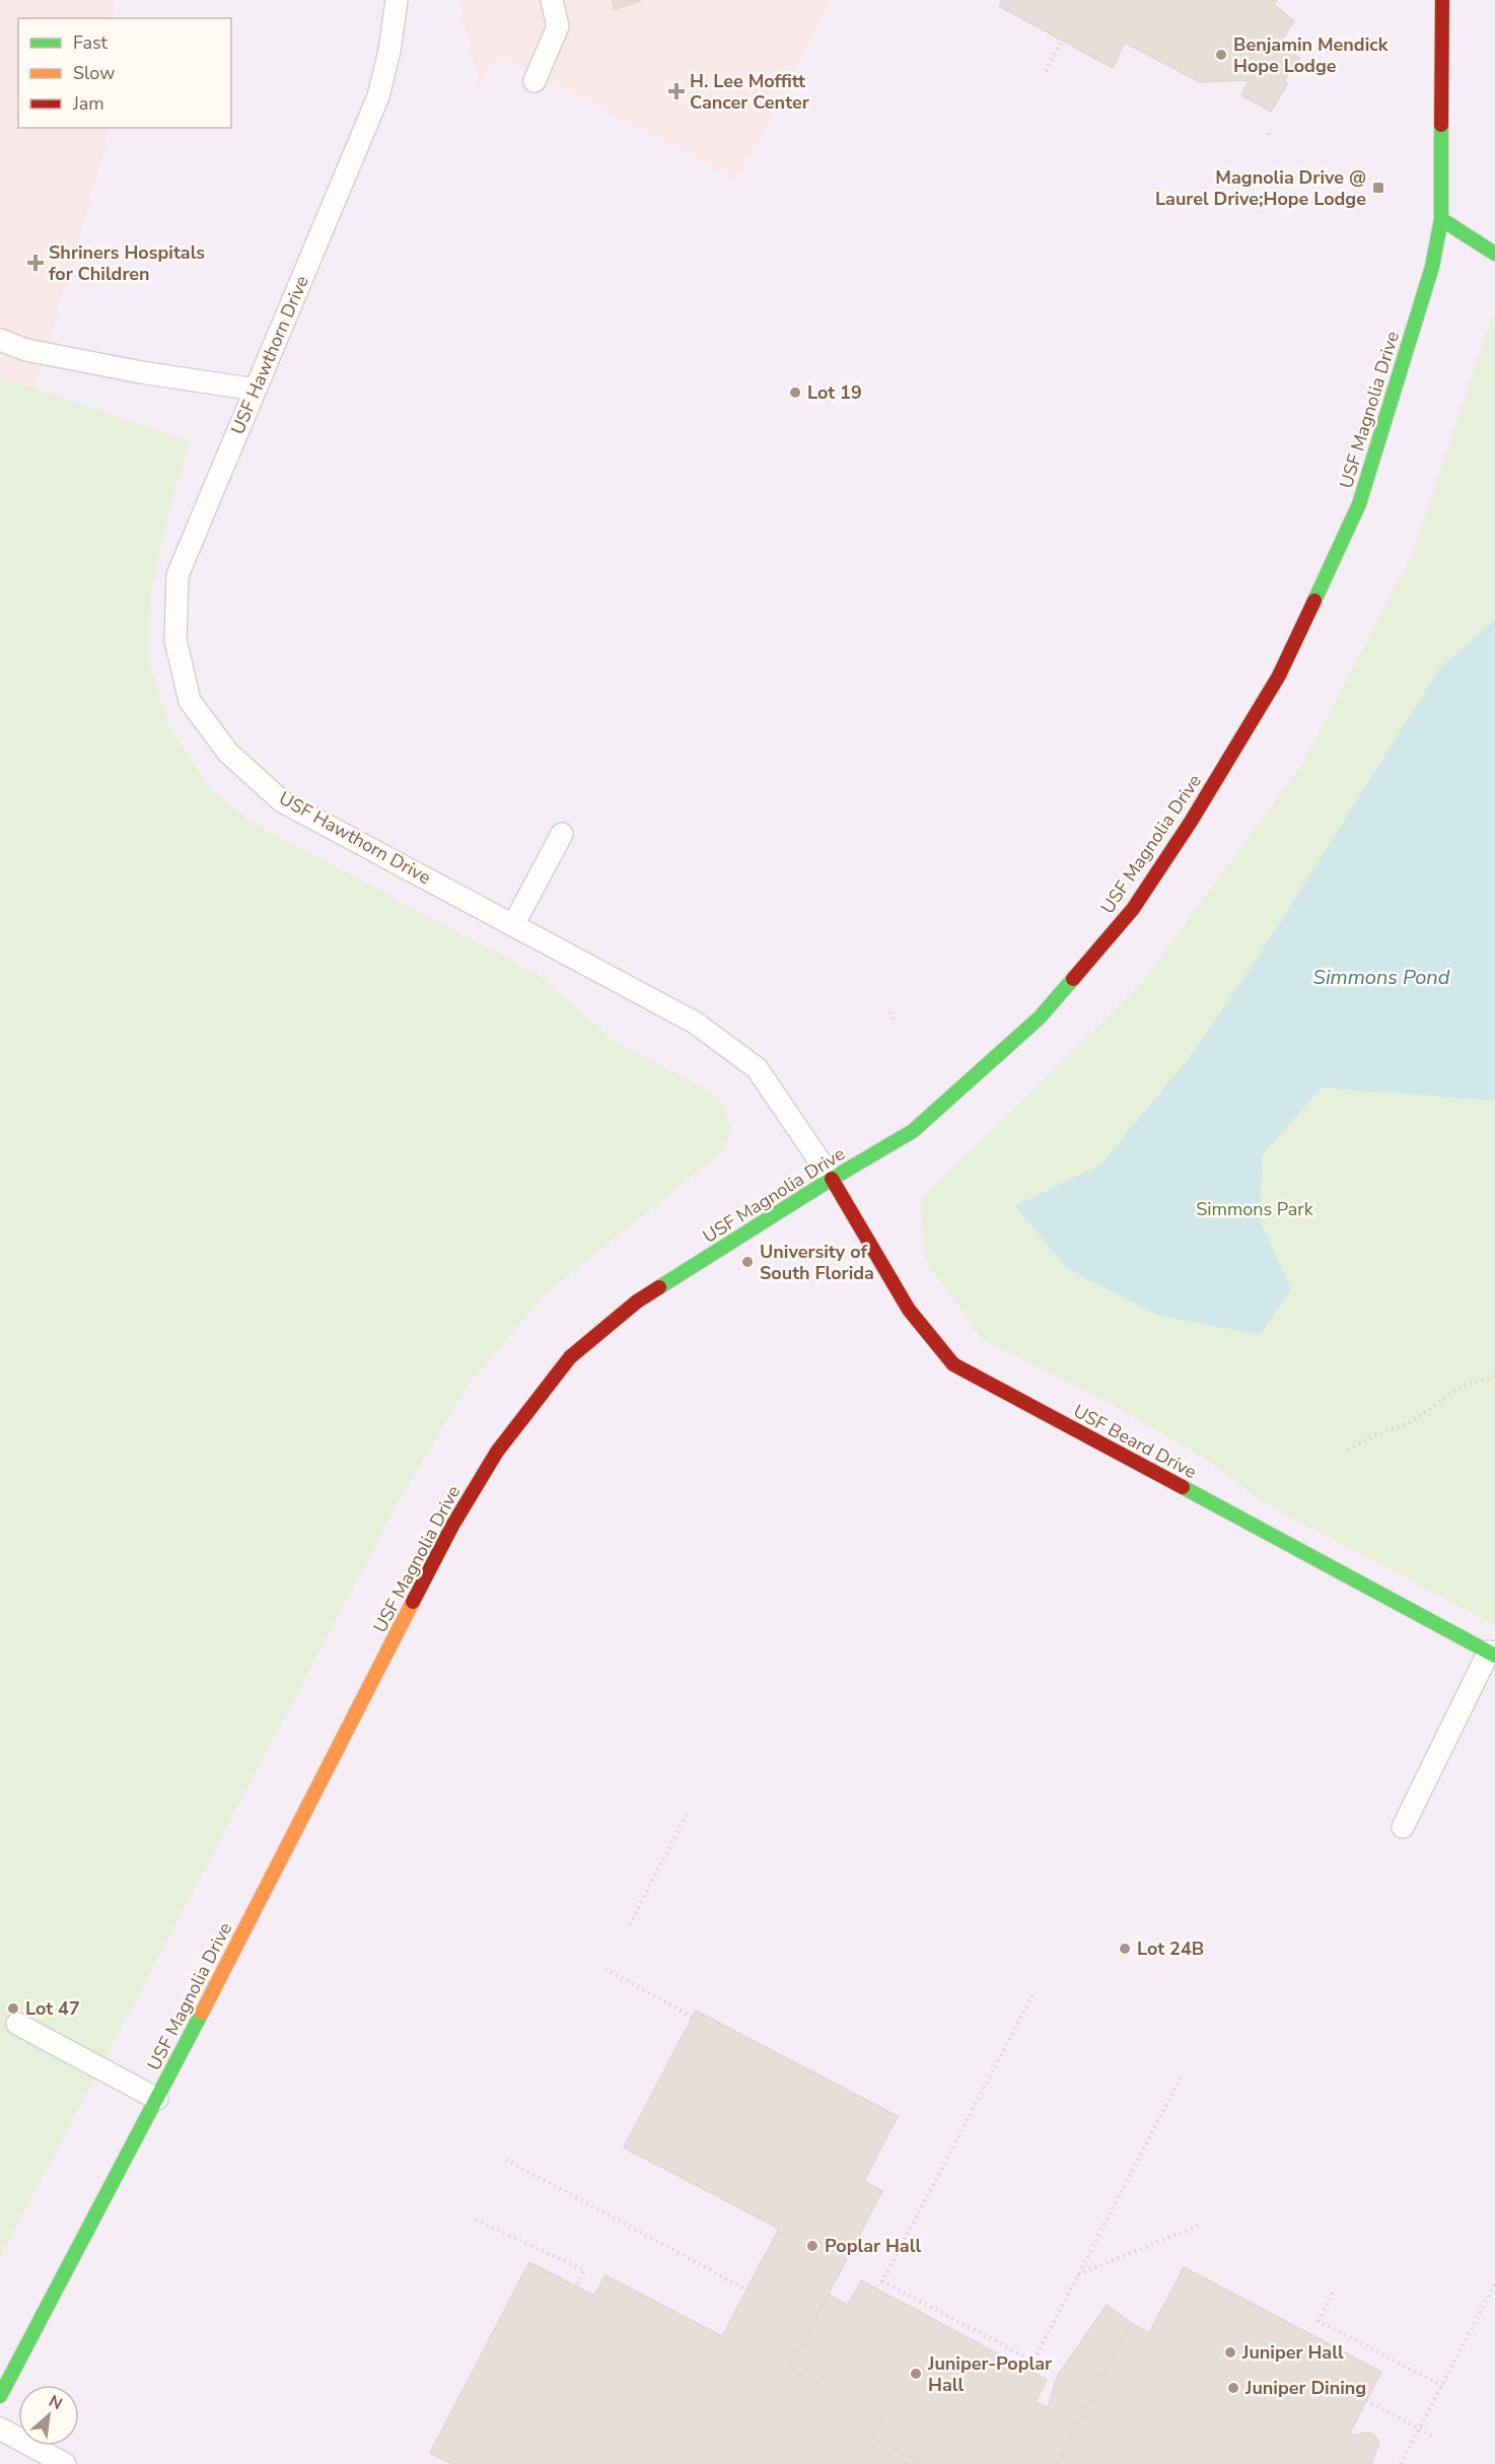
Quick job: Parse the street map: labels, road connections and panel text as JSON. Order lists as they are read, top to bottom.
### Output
{
  "streets": {
    "street": ["USF Magnolia Drive", "USF Beard Drive"],
    "lane": ["USF Hawthorn Drive"]
  },
  "crossings": [
    ["USF Hawthorn Drive", "USF Magnolia Drive"],
    ["USF Hawthorn Drive", "USF Beard Drive"],
    ["USF Magnolia Drive", "USF Beard Drive"]
  ],
  "water": ["Simmons Pond"],
  "parks": ["Simmons Park"],
  "places": {
    "other": [
      "Benjamin Mendick Hope Lodge",
      "Lot 19",
      "University of South Florida",
      "Lot 24B",
      "Lot 47",
      "Poplar Hall",
      "Juniper Hall",
      "Juniper-Poplar Hall",
      "Juniper Dining"
    ],
    "health": ["H. Lee Moffitt Cancer Center", "Shriners Hospitals for Children"],
    "transit": ["Magnolia Drive @ Laurel Drive;Hope Lodge"]
  },
  "legend": ["Fast", "Slow", "Jam"],
  "north": "top right"
}
